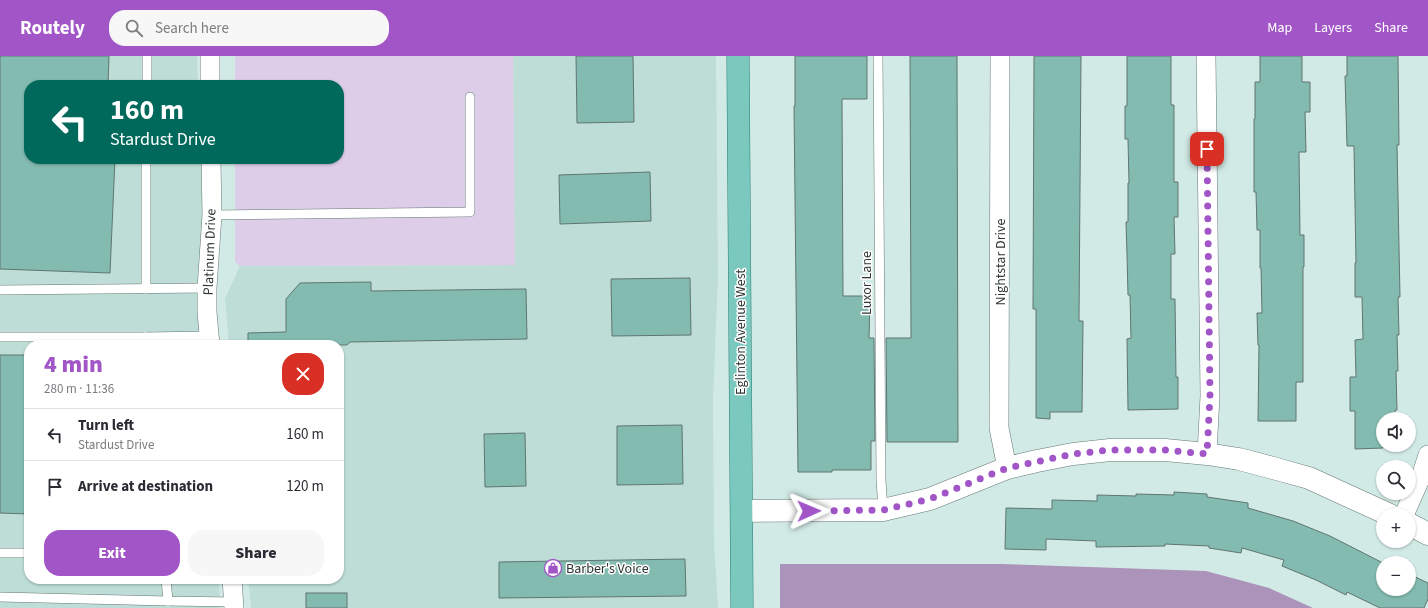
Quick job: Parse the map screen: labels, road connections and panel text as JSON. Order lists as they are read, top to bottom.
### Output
{
  "streets": {
    "main road": ["Eglinton Avenue West"],
    "street": ["Platinum Drive", "Nightstar Drive"],
    "lane": ["Luxor Lane"]
  },
  "places": {
    "shop": ["Barber's Voice"]
  },
  "page": {
    "header": "Routely",
    "search": "Search here",
    "nav": ["Map", "Layers", "Share"],
    "turn": ["160 m", "Stardust Drive"],
    "heading": ["4 min", "280 m · 11:36"],
    "list": [
      {
        "name": "Turn left",
        "note": "Stardust Drive",
        "value": "160 m"
      },
      {
        "name": "Arrive at destination",
        "value": "120 m"
      }
    ],
    "map_buttons": ["+", "−"],
    "buttons": ["Exit", "Share"]
  }
}
